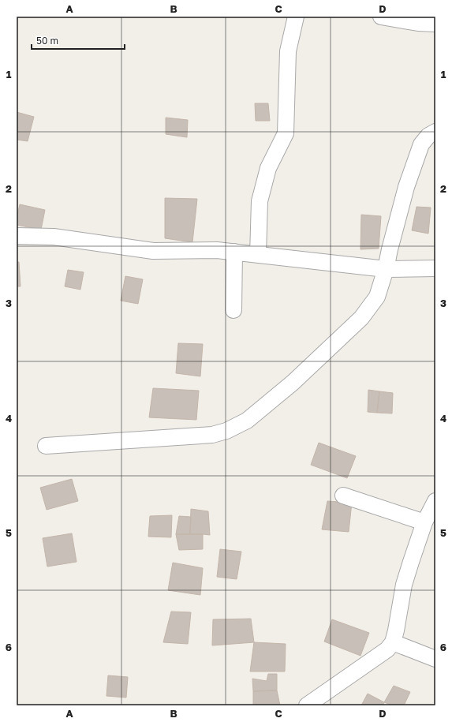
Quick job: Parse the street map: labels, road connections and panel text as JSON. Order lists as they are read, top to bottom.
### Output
{
  "scale_bar": "50 m",
  "grid": {
    "columns": [
      "A",
      "B",
      "C",
      "D"
    ],
    "rows": [
      "1",
      "2",
      "3",
      "4",
      "5",
      "6"
    ]
  }
}
